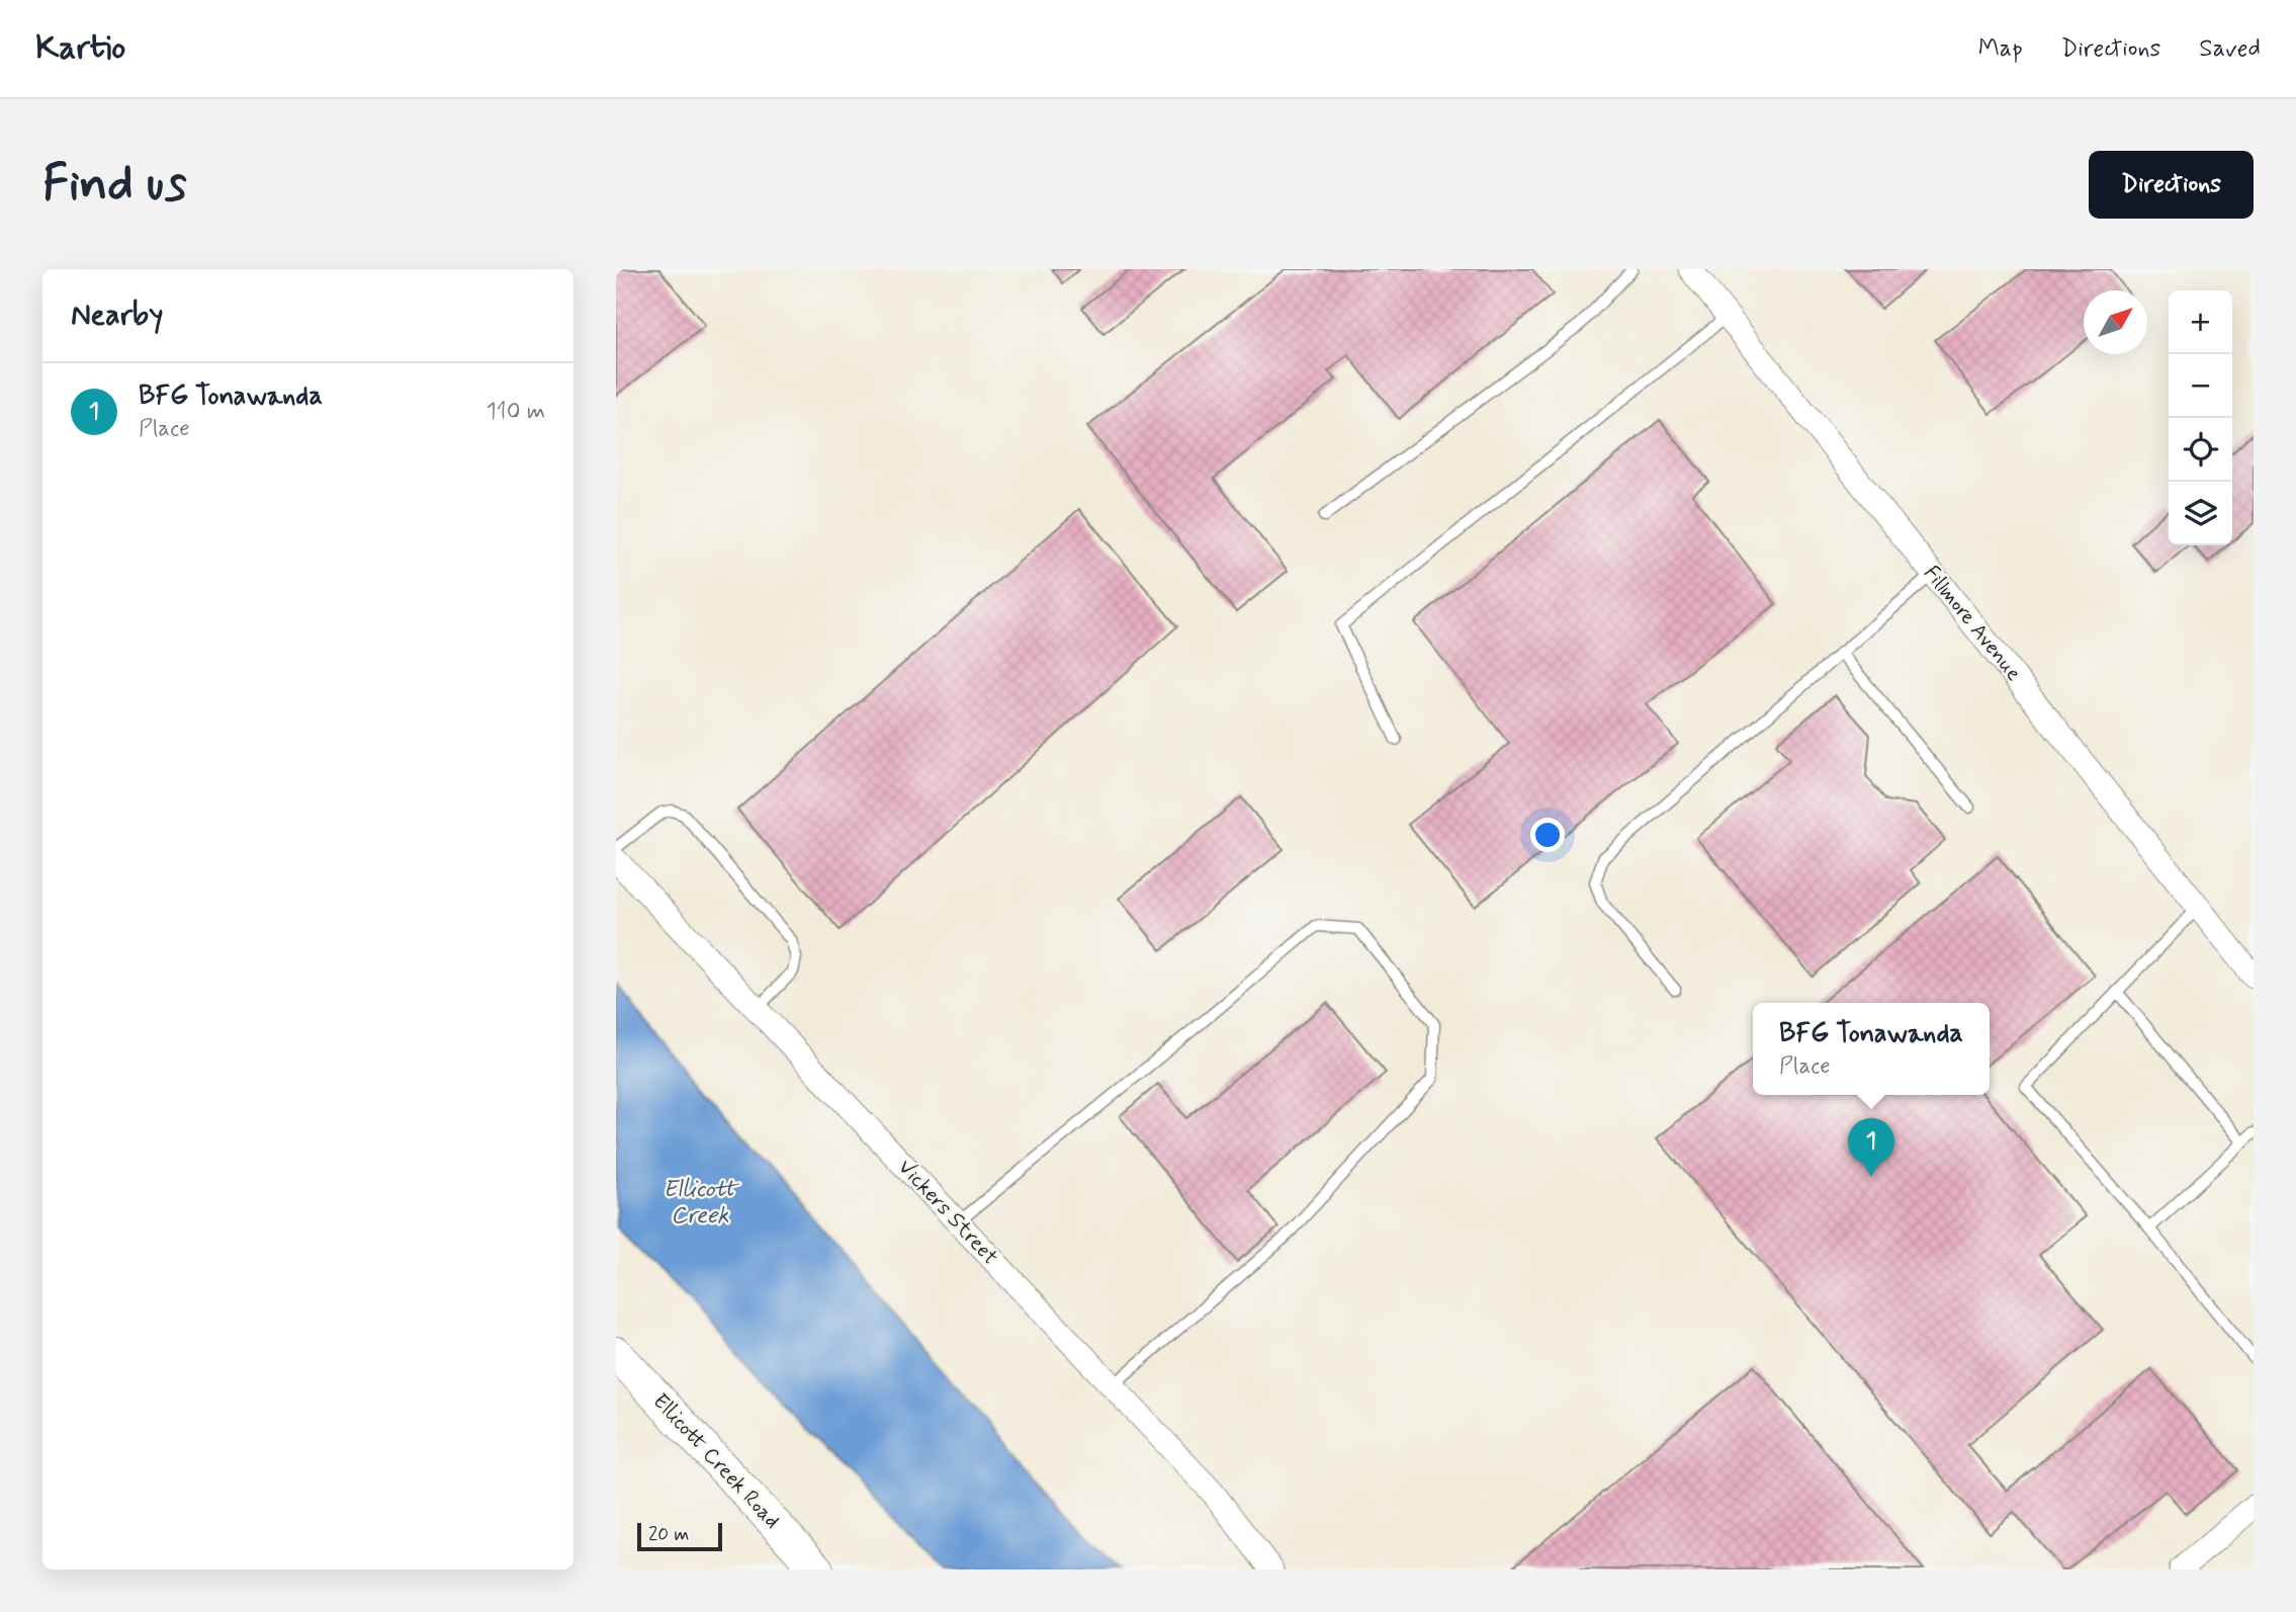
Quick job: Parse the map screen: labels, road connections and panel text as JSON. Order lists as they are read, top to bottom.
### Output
{
  "streets": {
    "street": ["Fillmore Avenue", "Vickers Street", "Ellicott Creek Road"]
  },
  "water": ["Ellicott Creek"],
  "scale_bar": "20 m",
  "north": "top right",
  "page": {
    "header": "Kartio",
    "nav": ["Map", "Directions", "Saved"],
    "buttons": "Directions",
    "title": "Find us",
    "heading": "Nearby",
    "map_buttons": ["+", "−"],
    "list": [
      {
        "mark": "1",
        "name": "BFG Tonawanda",
        "note": "Place",
        "value": "110 m"
      }
    ],
    "popup": ["BFG Tonawanda", "Place"],
    "pins": "1",
    "scale": "20 m"
  }
}
